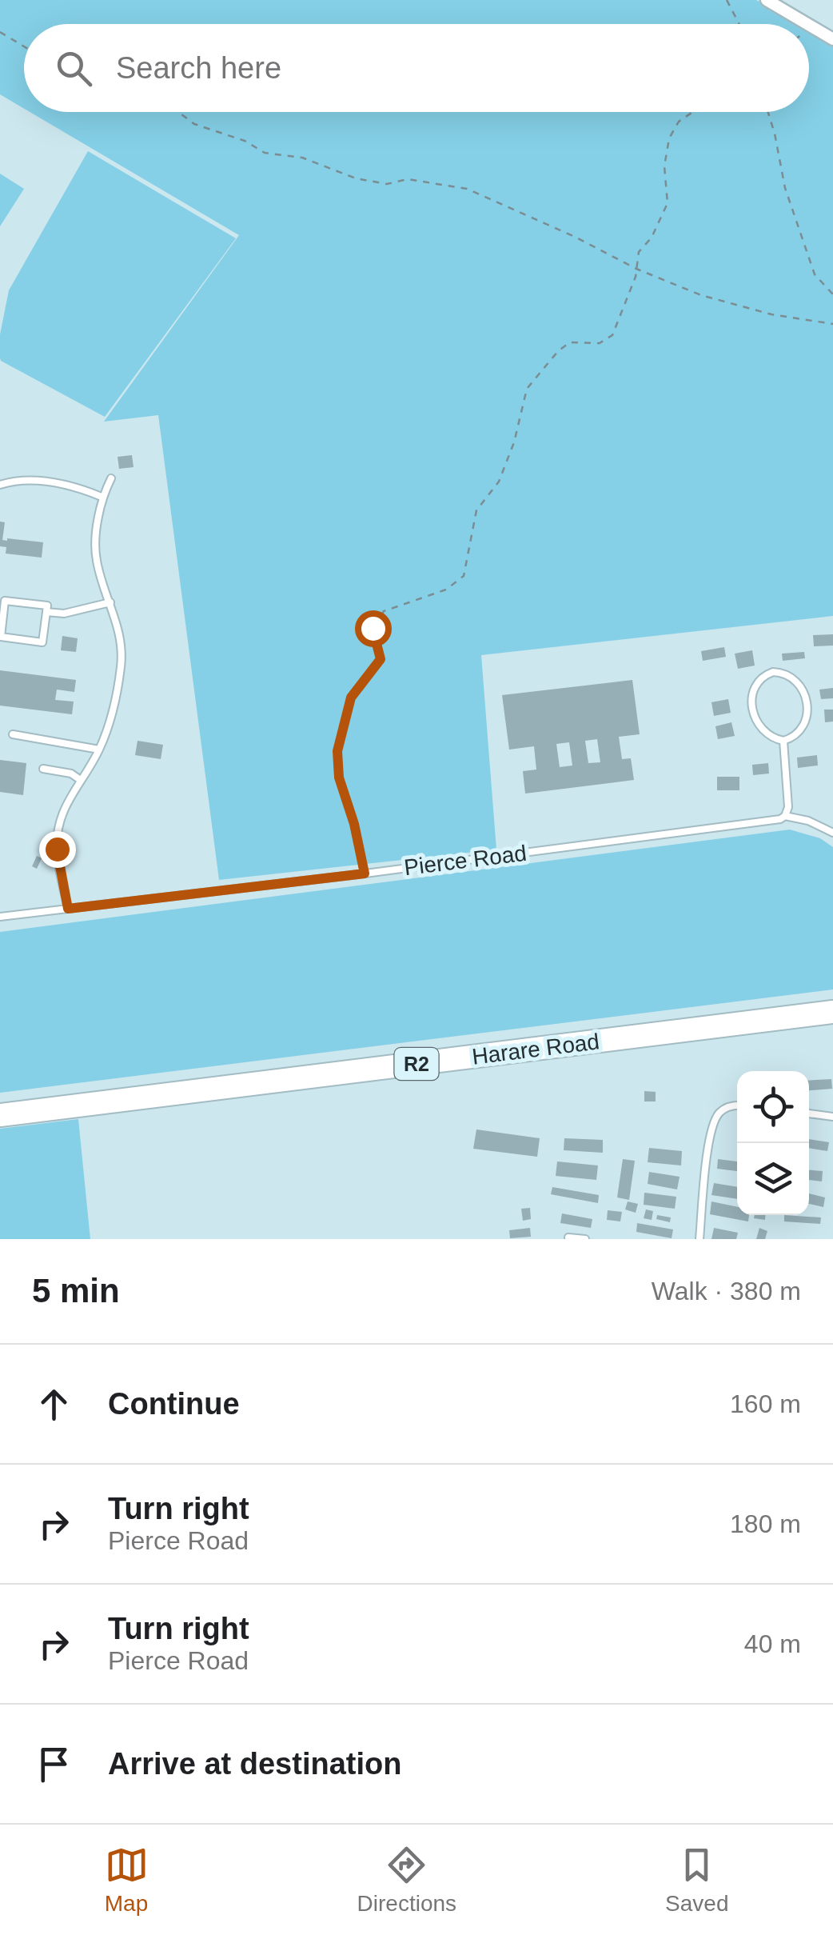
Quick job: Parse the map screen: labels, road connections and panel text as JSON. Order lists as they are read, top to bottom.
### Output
{
  "streets": {
    "highway": ["Harare Road", "R2"],
    "lane": ["Pierce Road"]
  },
  "page": {
    "search": "Search here",
    "heading": ["5 min", "Walk · 380 m"],
    "list": [
      ["Continue", "160 m"],
      ["Turn right", "Pierce Road", "180 m"],
      ["Turn right", "Pierce Road", "40 m"],
      "Arrive at destination"
    ],
    "nav": ["Map", "Directions", "Saved"]
  }
}
